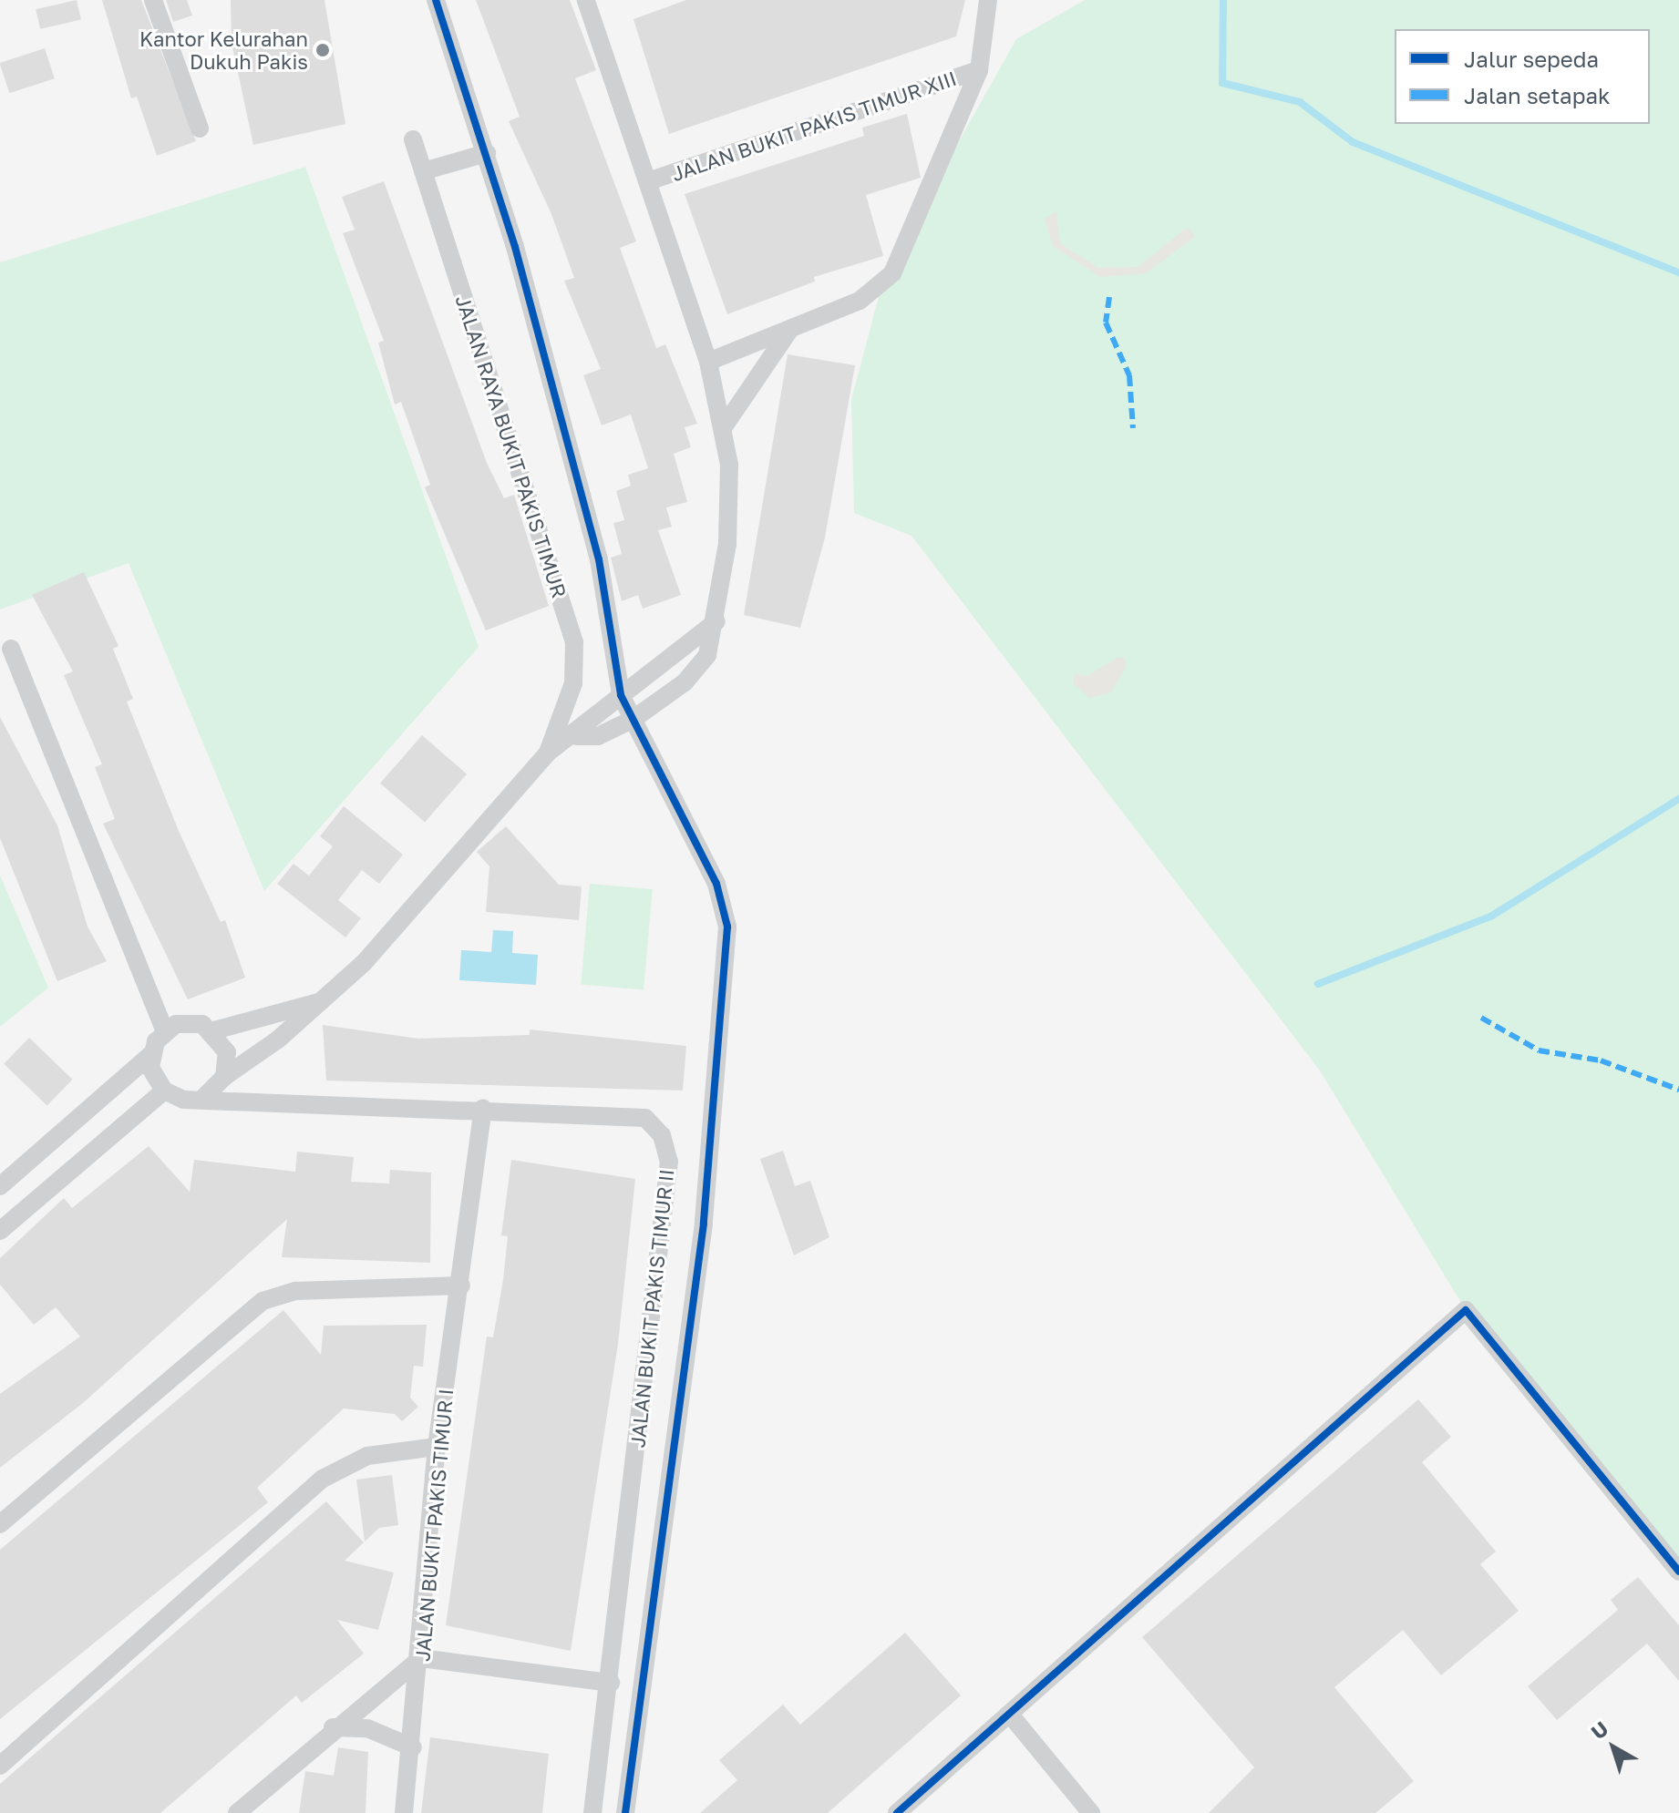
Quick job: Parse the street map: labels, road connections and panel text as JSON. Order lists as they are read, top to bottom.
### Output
{
  "streets": {
    "street": [
      "JALAN BUKIT PAKIS TIMUR XIII",
      "JALAN RAYA BUKIT PAKIS TIMUR",
      "JALAN BUKIT PAKIS TIMUR II",
      "JALAN BUKIT PAKIS TIMUR I"
    ]
  },
  "crossings": [
    ["JALAN BUKIT PAKIS TIMUR XIII", "JALAN RAYA BUKIT PAKIS TIMUR"],
    ["JALAN RAYA BUKIT PAKIS TIMUR", "JALAN BUKIT PAKIS TIMUR II"],
    ["JALAN BUKIT PAKIS TIMUR II", "JALAN BUKIT PAKIS TIMUR I"]
  ],
  "places": ["Kantor Kelurahan Dukuh Pakis"],
  "legend": ["Jalur sepeda", "Jalan setapak"],
  "north": "top left"
}
